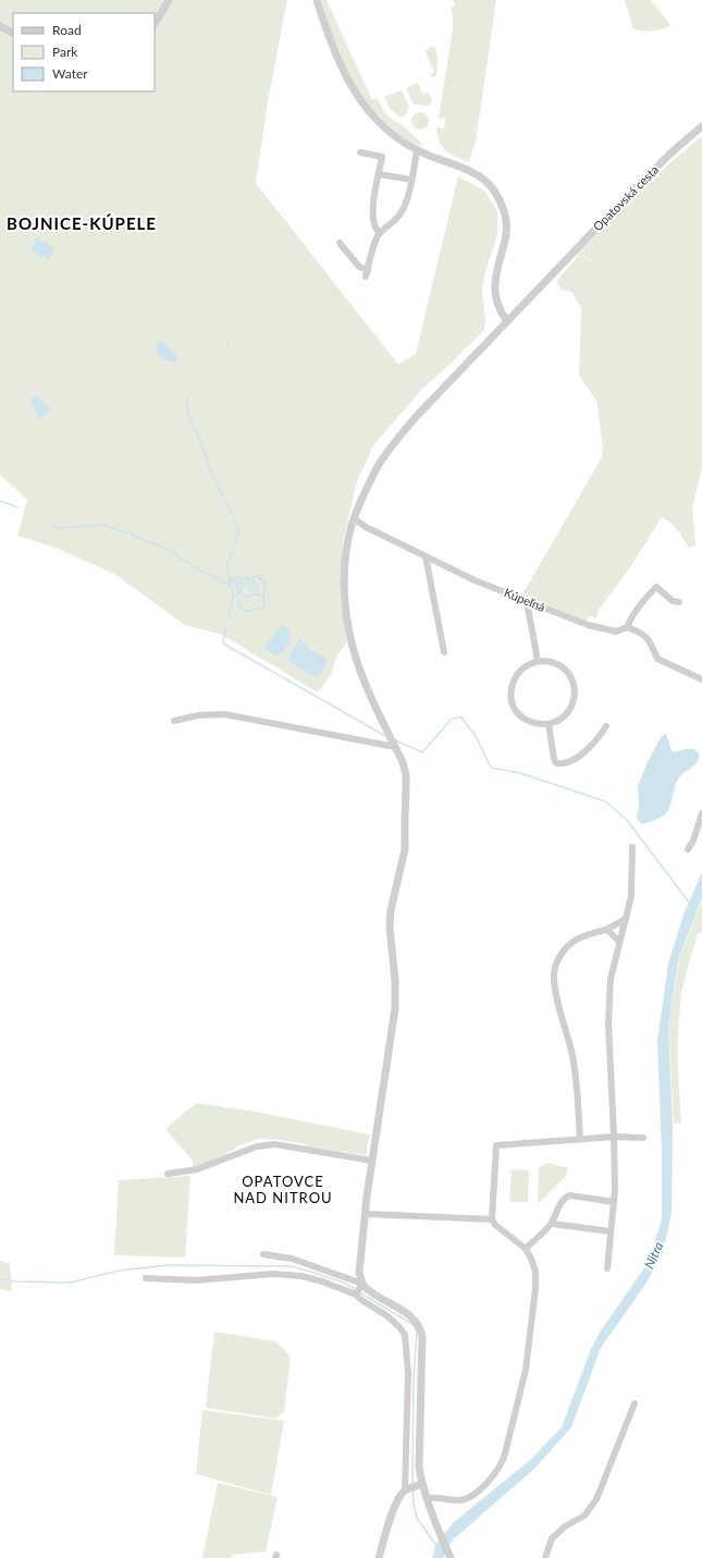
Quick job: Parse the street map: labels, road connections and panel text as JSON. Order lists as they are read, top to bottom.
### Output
{
  "streets": {
    "street": ["Opatovská cesta", "Kúpeľná"]
  },
  "crossings": [
    ["Opatovská cesta", "Kúpeľná"]
  ],
  "districts": ["BOJNICE-KÚPELE", "OPATOVCE NAD NITROU"],
  "water": ["Nitra"],
  "legend": ["Road", "Park", "Water"]
}
